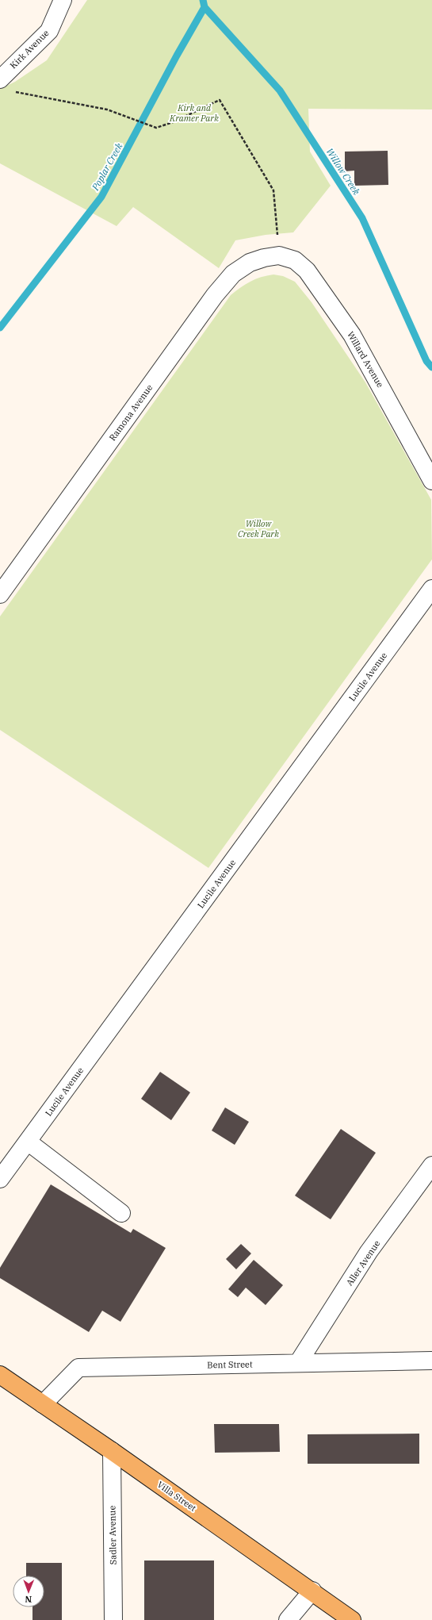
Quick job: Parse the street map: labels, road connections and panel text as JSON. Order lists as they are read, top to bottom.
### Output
{
  "streets": {
    "main road": ["Villa Street"],
    "street": [
      "Kirk Avenue",
      "Willard Avenue",
      "Ramona Avenue",
      "Lucile Avenue",
      "Aller Avenue",
      "Bent Street",
      "Sadler Avenue"
    ]
  },
  "crossings": [
    ["Willard Avenue", "Ramona Avenue"],
    ["Aller Avenue", "Bent Street"],
    ["Bent Street", "Villa Street"],
    ["Villa Street", "Sadler Avenue"]
  ],
  "water": ["Poplar Creek", "Willow Creek"],
  "parks": ["Kirk and Kramer Park", "Willow Creek Park"],
  "north": "bottom"
}
